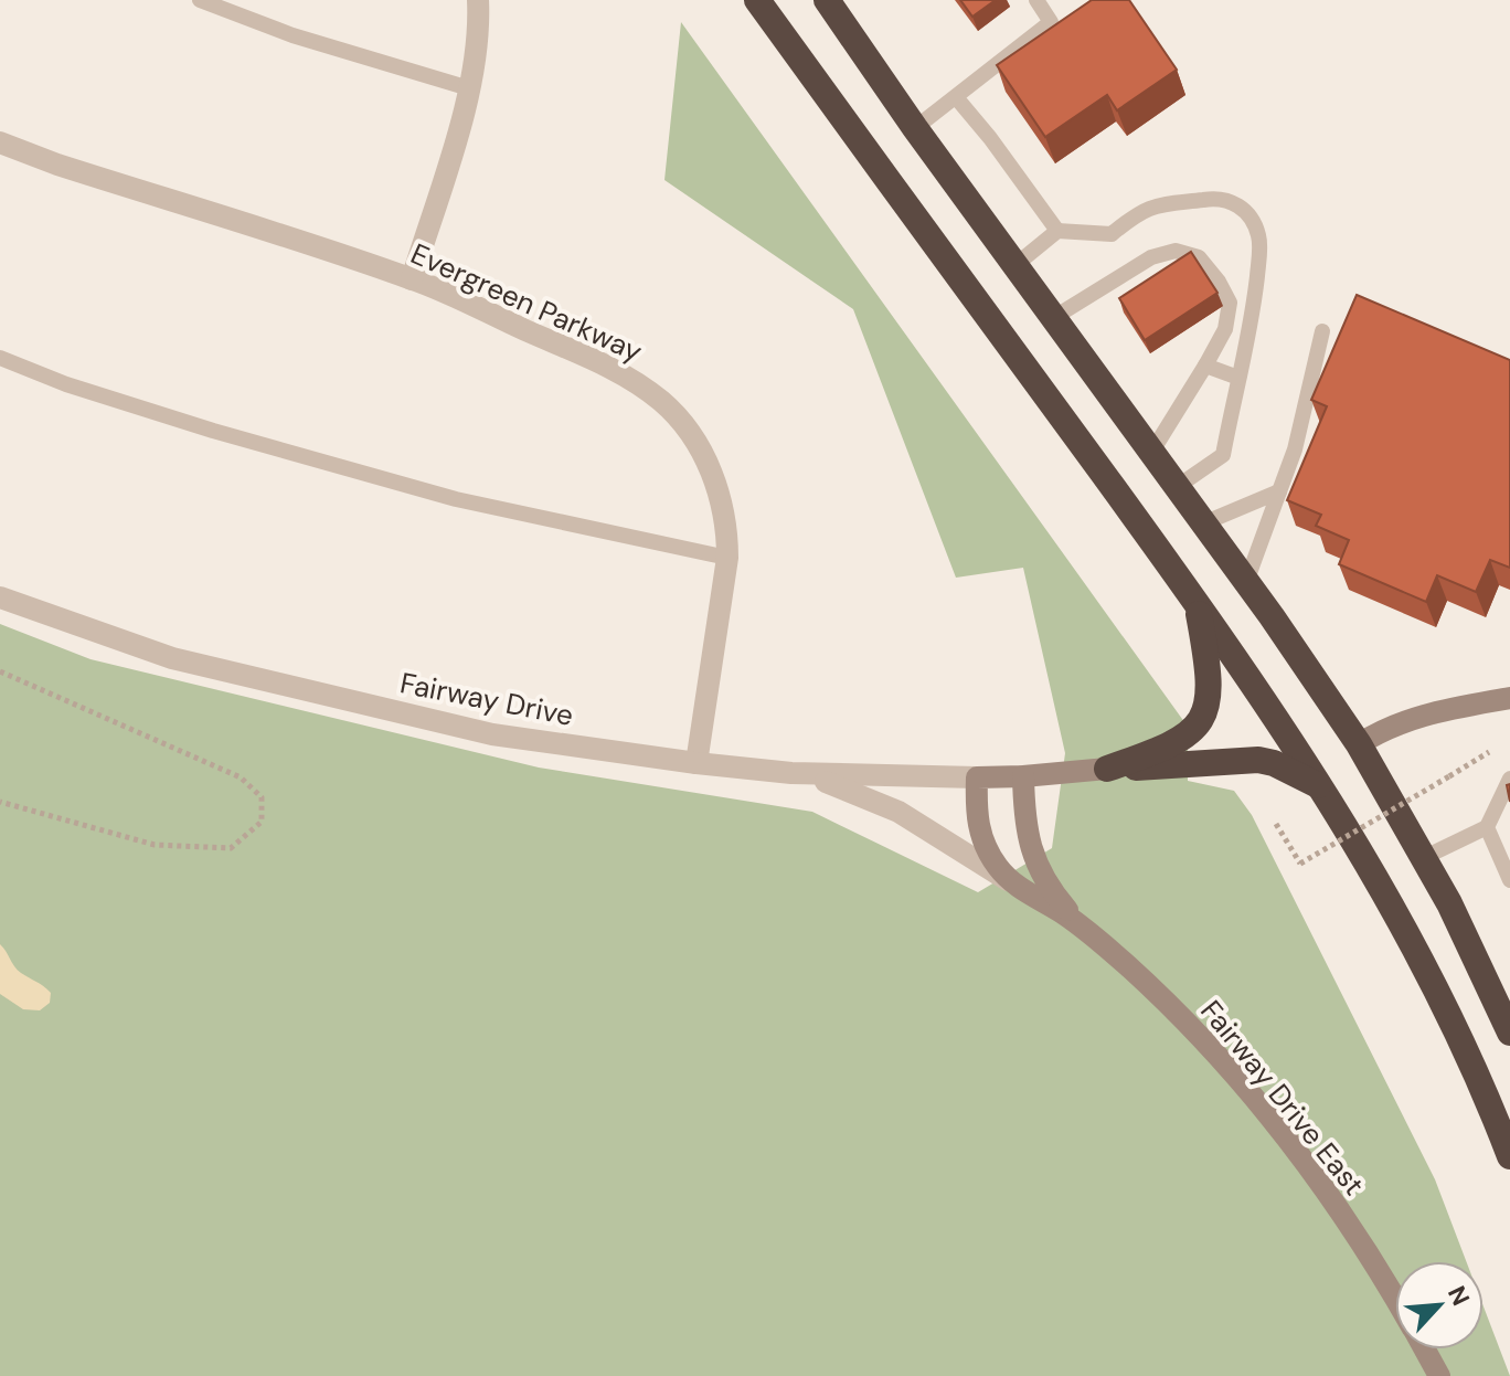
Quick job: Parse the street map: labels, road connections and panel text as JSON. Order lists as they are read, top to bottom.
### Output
{
  "streets": {
    "street": ["Evergreen Parkway", "Fairway Drive", "Fairway Drive East"]
  },
  "crossings": [
    ["Evergreen Parkway", "Fairway Drive"],
    ["Fairway Drive", "Fairway Drive East"]
  ],
  "north": "top right"
}
